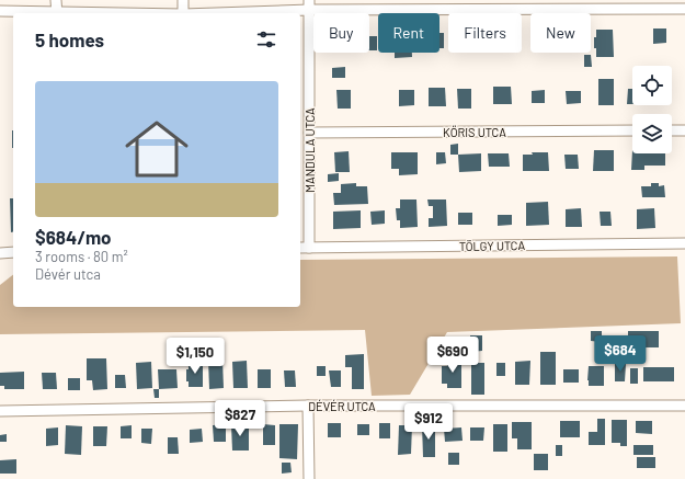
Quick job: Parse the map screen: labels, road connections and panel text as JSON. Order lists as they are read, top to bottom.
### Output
{
  "streets": {
    "street": [
      "KŐRIS UTCA",
      "MANDULA UTCA",
      "TÖLGY UTCA",
      "DÉVÉR UTCA"
    ]
  },
  "crossings": [
    ["KŐRIS UTCA", "MANDULA UTCA"],
    ["MANDULA UTCA", "TÖLGY UTCA"]
  ],
  "page": {
    "chip": [
      "Buy",
      "Rent",
      "Filters",
      "New"
    ],
    "heading": "5 homes",
    "list": [
      {
        "name": "$684/mo",
        "note": "3 rooms · 80 m² · Dévér utca"
      }
    ],
    "price": [
      "$684",
      "$690",
      "$1,150",
      "$827",
      "$912"
    ]
  }
}
